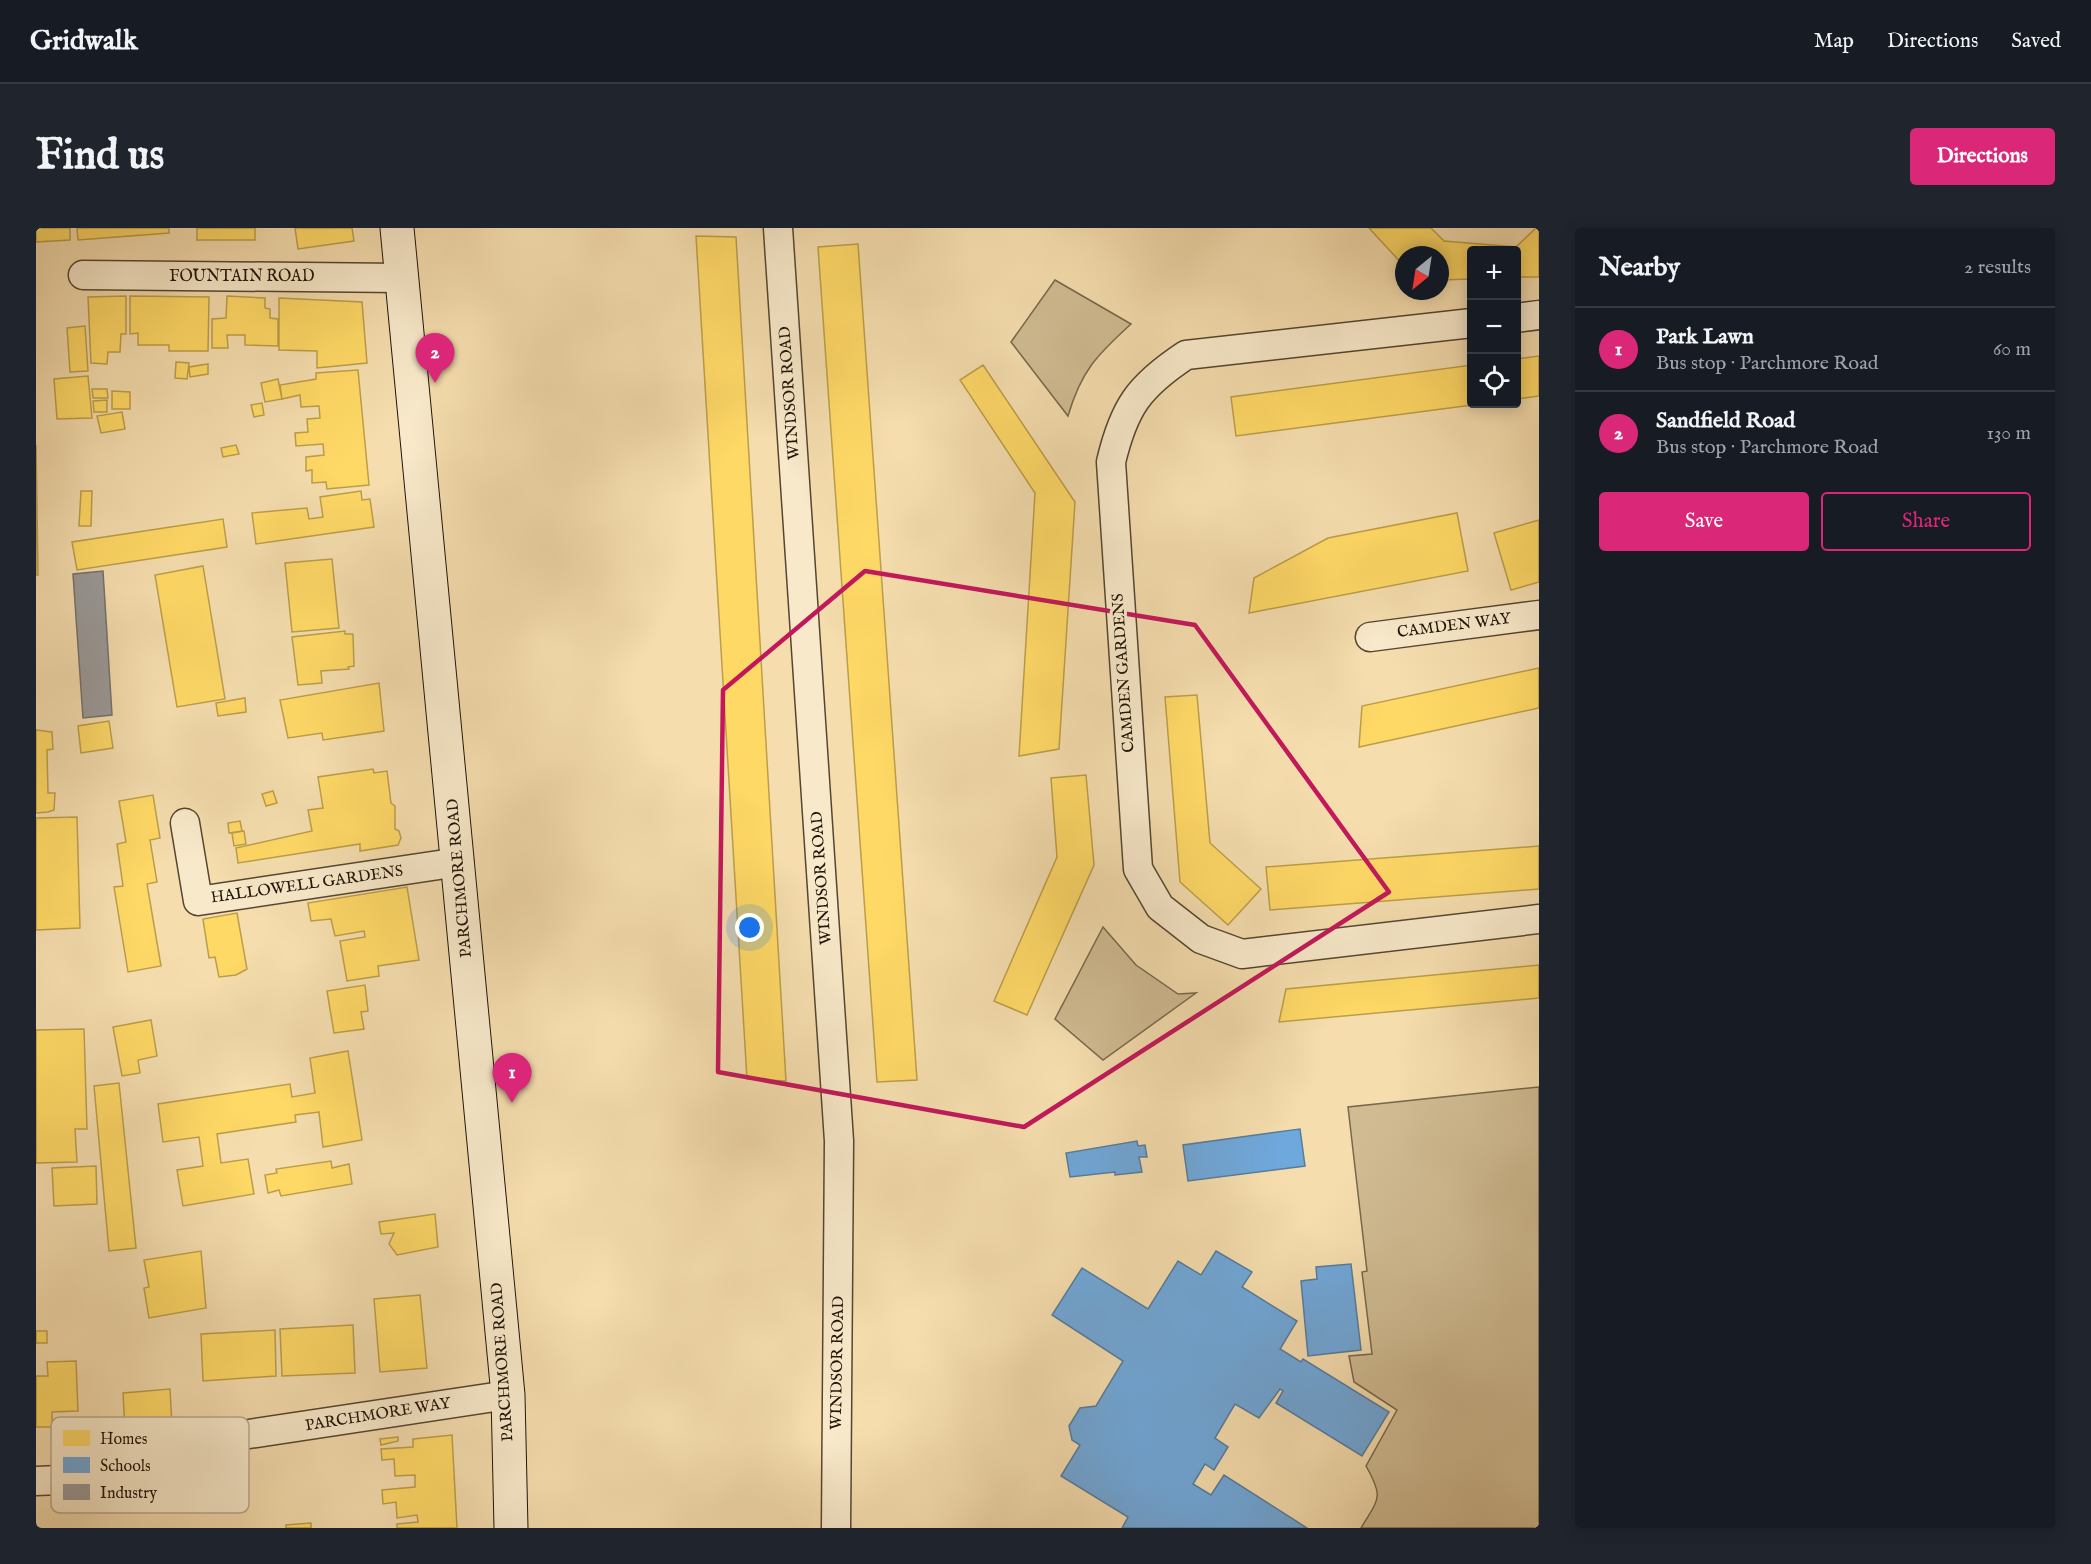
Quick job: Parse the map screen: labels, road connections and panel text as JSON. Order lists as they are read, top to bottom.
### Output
{
  "streets": {
    "main road": ["PARCHMORE ROAD"],
    "street": [
      "FOUNTAIN ROAD",
      "WINDSOR ROAD",
      "CAMDEN WAY",
      "CAMDEN GARDENS",
      "HALLOWELL GARDENS",
      "PARCHMORE WAY"
    ]
  },
  "crossings": [
    ["FOUNTAIN ROAD", "PARCHMORE ROAD"],
    ["PARCHMORE ROAD", "HALLOWELL GARDENS"],
    ["PARCHMORE ROAD", "PARCHMORE WAY"]
  ],
  "legend": ["Homes", "Schools", "Industry"],
  "north": "bottom left",
  "page": {
    "header": "Gridwalk",
    "nav": ["Map", "Directions", "Saved"],
    "buttons": [
      "Directions",
      ["Save", "Share"]
    ],
    "title": "Find us",
    "heading": ["Nearby", "2 results"],
    "map_buttons": ["+", "−"],
    "list": [
      {
        "mark": "1",
        "name": "Park Lawn",
        "note": "Bus stop · Parchmore Road",
        "value": "60 m"
      },
      {
        "mark": "2",
        "name": "Sandfield Road",
        "note": "Bus stop · Parchmore Road",
        "value": "130 m"
      }
    ],
    "pins": ["2", "1"]
  }
}
